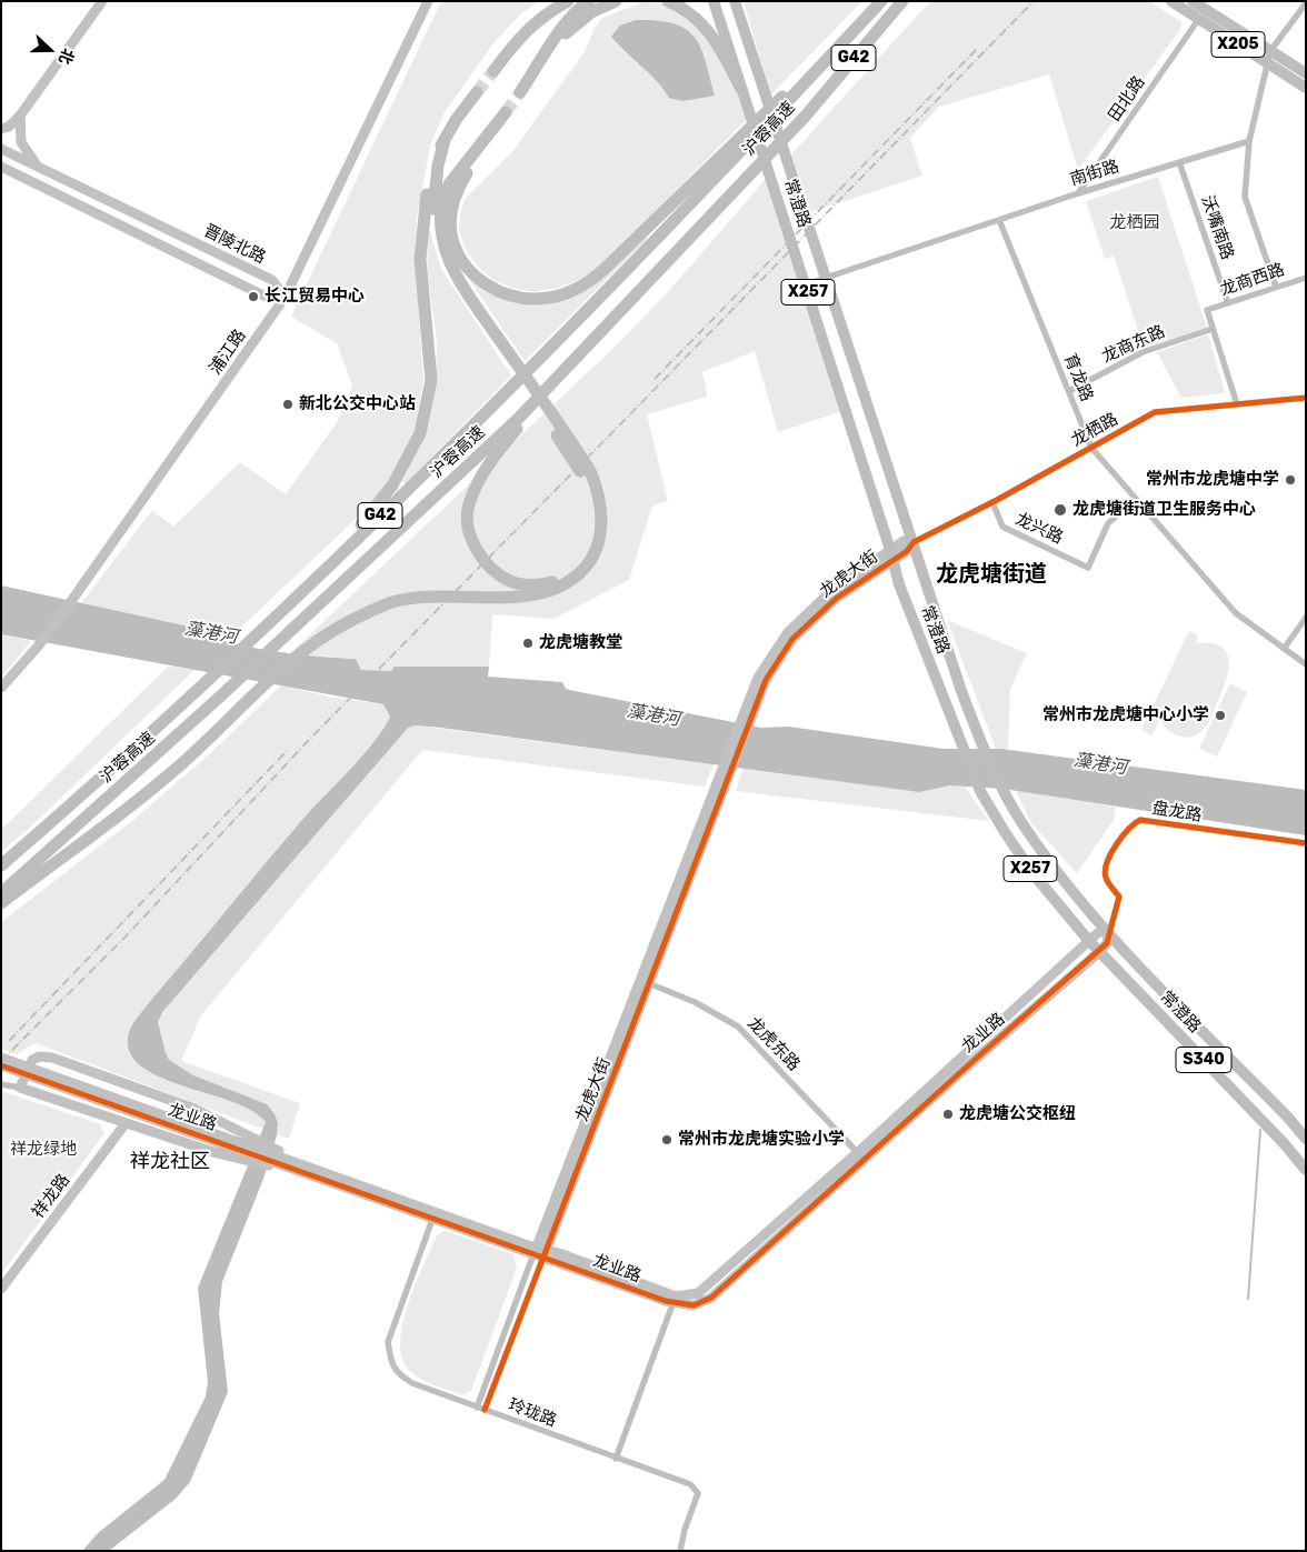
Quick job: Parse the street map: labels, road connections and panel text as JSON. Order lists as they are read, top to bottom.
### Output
{
  "streets": {
    "highway": ["G42", "沪蓉高速"],
    "main road": [
      "X205",
      "常澄路",
      "X257",
      "S340"
    ],
    "street": [
      "田北路",
      "南街路",
      "沃嘴南路",
      "晋陵北路",
      "龙商西路",
      "龙商东路",
      "浦江路",
      "育龙路",
      "龙栖路",
      "龙兴路",
      "龙虎大街",
      "盘龙路",
      "龙业路",
      "龙虎东路",
      "祥龙路",
      "玲珑路"
    ]
  },
  "crossings": [
    ["X205", "田北路"],
    ["田北路", "南街路"],
    ["南街路", "常澄路"],
    ["南街路", "沃嘴南路"],
    ["南街路", "育龙路"],
    ["常澄路", "龙栖路"],
    ["常澄路", "龙虎大街"],
    ["常澄路", "盘龙路"],
    ["常澄路", "龙业路"],
    ["沃嘴南路", "龙商西路"],
    ["晋陵北路", "浦江路"],
    ["龙商西路", "龙商东路"],
    ["龙商西路", "龙栖路"],
    ["龙商东路", "育龙路"],
    ["育龙路", "龙栖路"],
    ["育龙路", "龙兴路"],
    ["龙栖路", "龙兴路"],
    ["龙栖路", "龙虎大街"],
    ["龙虎大街", "龙业路"],
    ["龙虎大街", "龙虎东路"],
    ["龙虎大街", "玲珑路"],
    ["盘龙路", "龙业路"],
    ["龙业路", "龙虎东路"],
    ["龙业路", "玲珑路"]
  ],
  "districts": ["龙虎塘街道", "祥龙社区"],
  "water": ["藻港河"],
  "parks": ["龙栖园", "祥龙绿地"],
  "places": [
    "长江贸易中心",
    "新北公交中心站",
    "常州市龙虎塘中学",
    "龙虎塘街道卫生服务中心",
    "龙虎塘教堂",
    "常州市龙虎塘中心小学",
    "龙虎塘公交枢纽",
    "常州市龙虎塘实验小学"
  ],
  "north": "right"
}
